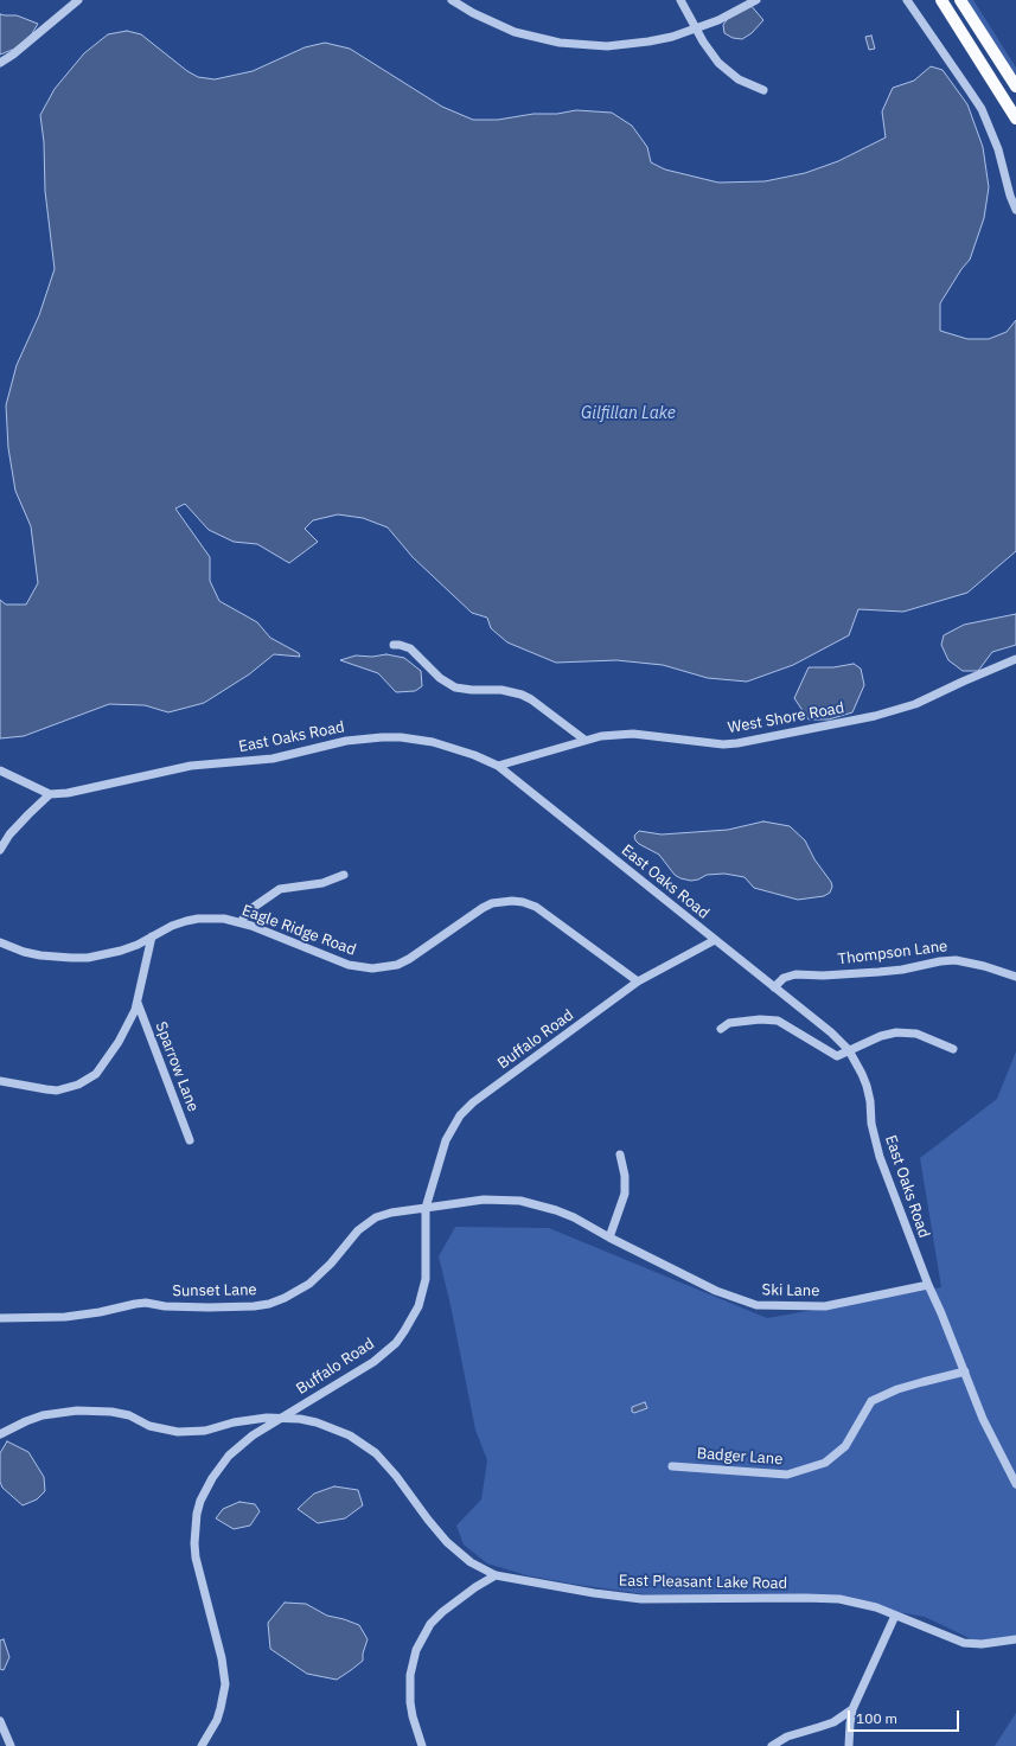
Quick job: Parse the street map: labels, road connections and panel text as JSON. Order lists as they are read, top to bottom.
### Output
{
  "streets": {
    "street": [
      "West Shore Road",
      "East Oaks Road",
      "Eagle Ridge Road",
      "Thompson Lane",
      "Buffalo Road",
      "Sparrow Lane",
      "Sunset Lane",
      "Ski Lane",
      "Badger Lane",
      "East Pleasant Lake Road"
    ]
  },
  "crossings": [
    ["West Shore Road", "East Oaks Road"],
    ["East Oaks Road", "Thompson Lane"],
    ["East Oaks Road", "Buffalo Road"],
    ["East Oaks Road", "Ski Lane"],
    ["East Oaks Road", "Badger Lane"],
    ["Eagle Ridge Road", "Buffalo Road"],
    ["Buffalo Road", "Sunset Lane"],
    ["Buffalo Road", "Ski Lane"],
    ["Buffalo Road", "East Pleasant Lake Road"],
    ["Sunset Lane", "Ski Lane"]
  ],
  "water": ["Gilfillan Lake"],
  "scale_bar": "100 m"
}
